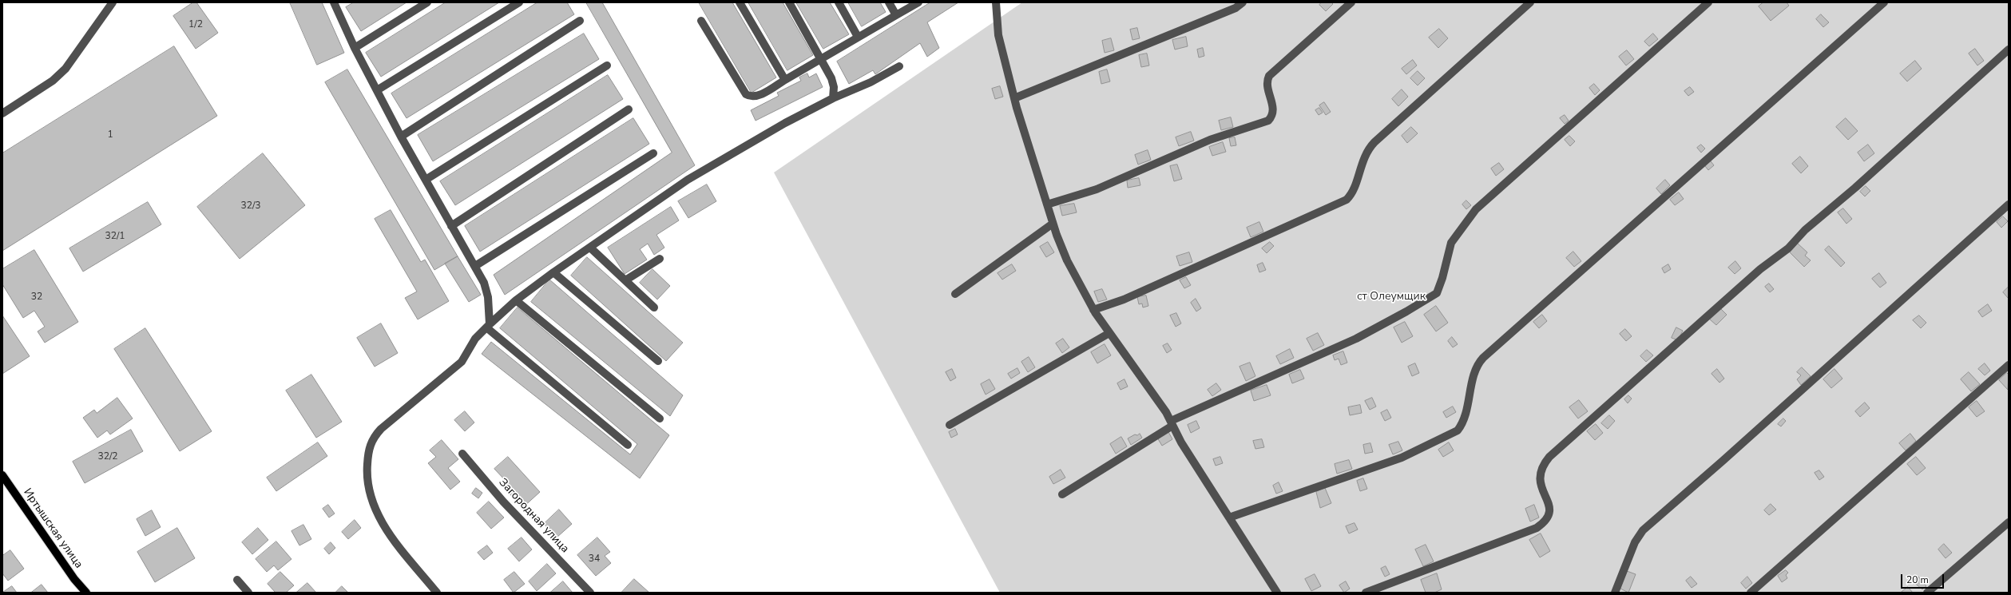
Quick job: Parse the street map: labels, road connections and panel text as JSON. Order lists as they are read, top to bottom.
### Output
{
  "streets": {
    "main road": ["Иртышская улица"],
    "street": ["Загородная улица"]
  },
  "parks": ["ст Олеумщик"],
  "house_numbers": [
    "1/2",
    "1",
    "32/3",
    "32/1",
    "32",
    "32/2",
    "34"
  ],
  "scale_bar": "20 m"
}
